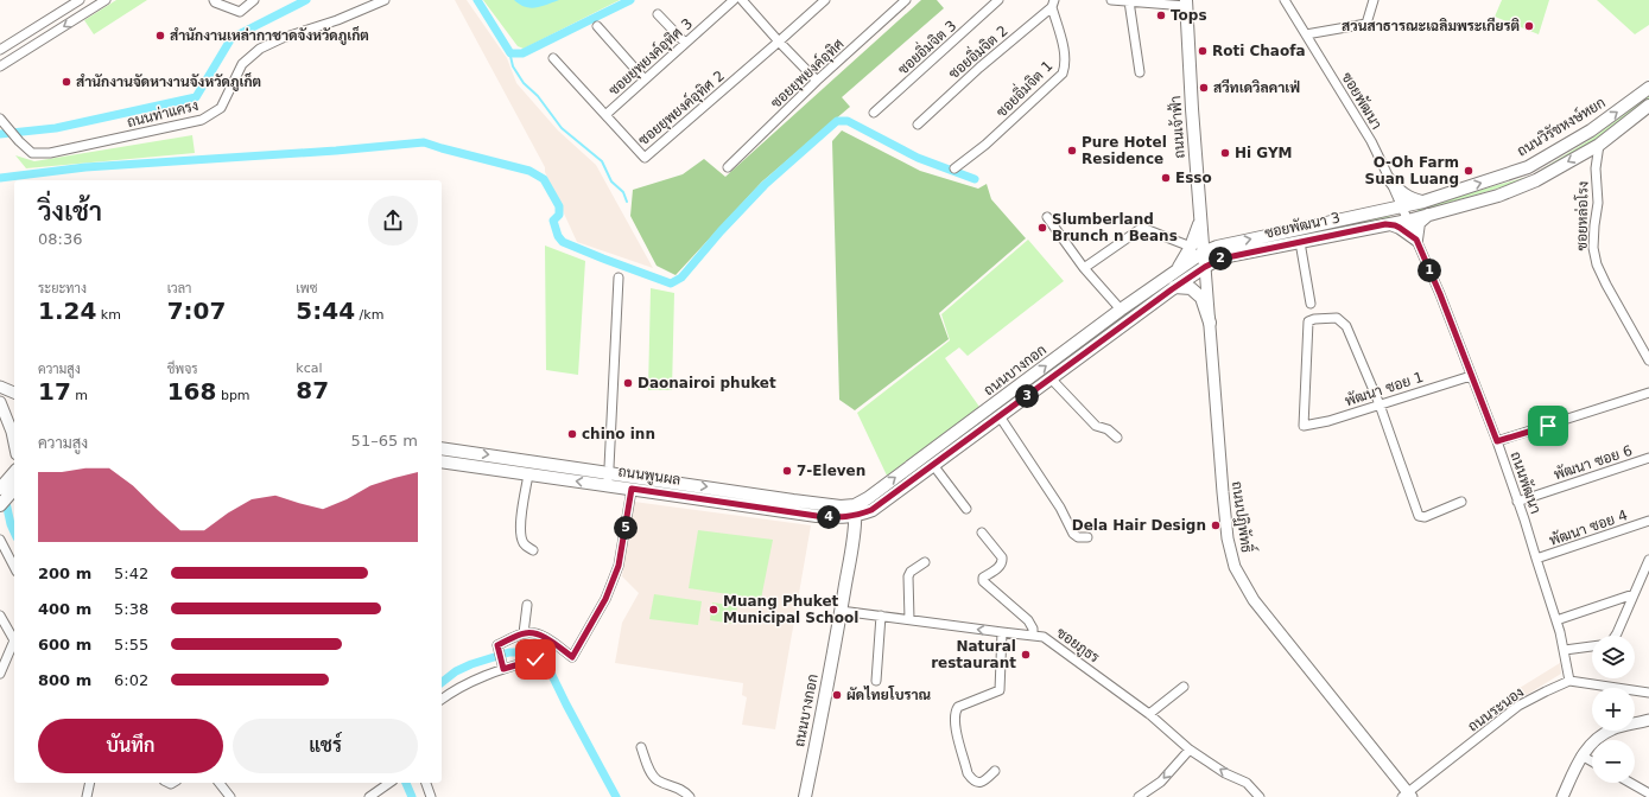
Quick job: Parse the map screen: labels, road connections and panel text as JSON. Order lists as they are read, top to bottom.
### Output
{
  "streets": {
    "main road": [
      "ถนนเจ้าฟ้า",
      "ถนนวิรัชหงษ์หยก",
      "ซอยพัฒนา 3",
      "ถนนบางกอก",
      "ถนนพูนผล"
    ],
    "street": [
      "ซอยอิ่มจิต 3",
      "ซอยอิ่มจิต 2",
      "ซอยยุพยงค์อุทิศ 3",
      "ซอยยุพยงค์อุทิศ",
      "ซอยอิ่มจิต 1",
      "ซอยพัฒนา",
      "ซอยยุพยงค์อุทิศ 2",
      "ถนนท่าแครง",
      "ซอยหล่อโรง",
      "พัฒนา ซอย 1",
      "พัฒนา ซอย 6",
      "ถนนพัฒนา",
      "ถนนปฏิพัทธิ์",
      "พัฒนา ซอย 4",
      "ซอยภูธร",
      "ถนนระนอง"
    ]
  },
  "crossings": [
    ["ซอยอิ่มจิต 2", "ซอยอิ่มจิต 1"],
    ["ซอยยุพยงค์อุทิศ 3", "ซอยยุพยงค์อุทิศ 2"],
    ["ซอยพัฒนา", "ถนนวิรัชหงษ์หยก"],
    ["ซอยพัฒนา", "ซอยพัฒนา 3"],
    ["ซอยพัฒนา", "ถนนพัฒนา"],
    ["ถนนเจ้าฟ้า", "ซอยพัฒนา 3"],
    ["ถนนเจ้าฟ้า", "ถนนบางกอก"],
    ["ถนนเจ้าฟ้า", "ถนนปฏิพัทธิ์"],
    ["ถนนวิรัชหงษ์หยก", "ซอยพัฒนา 3"],
    ["ซอยพัฒนา 3", "ถนนบางกอก"],
    ["ซอยพัฒนา 3", "ถนนพัฒนา"],
    ["ซอยพัฒนา 3", "ถนนปฏิพัทธิ์"],
    ["ถนนบางกอก", "ถนนพูนผล"],
    ["ถนนบางกอก", "ถนนปฏิพัทธิ์"],
    ["ถนนบางกอก", "ซอยภูธร"],
    ["พัฒนา ซอย 1", "ถนนพัฒนา"],
    ["พัฒนา ซอย 6", "ถนนพัฒนา"],
    ["ถนนพัฒนา", "พัฒนา ซอย 4"],
    ["ถนนพัฒนา", "ถนนระนอง"],
    ["ถนนปฏิพัทธิ์", "ถนนระนอง"]
  ],
  "one_way": ["ซอยภูธร"],
  "places": [
    "Tops",
    "สวนสาธารณะเฉลิมพระเกียรติ",
    "สำนักงานเหล่ากาชาดจังหวัดภูเก็ต",
    "Roti Chaofa",
    "สำนักงานจัดหางานจังหวัดภูเก็ต",
    "สวีทเดวิลคาเฟ่",
    "Pure Hotel Residence",
    "Hi GYM",
    "O-Oh Farm Suan Luang",
    "Esso",
    "Slumberland Brunch n Beans",
    "Daonairoi phuket",
    "chino inn",
    "7-Eleven",
    "Dela Hair Design",
    "Muang Phuket Municipal School",
    "Natural restaurant",
    "ผัดไทยโบราณ"
  ],
  "page": {
    "heading": ["วิ่งเช้า", "08:36"],
    "pins": [
      "2",
      "1",
      "3",
      "4",
      "5"
    ],
    "stats": [
      ["ระยะทาง", "1.24 km"],
      ["เวลา", "7:07"],
      ["เพซ", "5:44 /km"],
      ["ความสูง", "17 m"],
      ["ชีพจร", "168 bpm"],
      ["kcal", "87"]
    ],
    "chart": ["ความสูง", "51–65 m"],
    "list": [
      {
        "name": "200 m",
        "note": "5:42"
      },
      {
        "name": "400 m",
        "note": "5:38"
      },
      {
        "name": "600 m",
        "note": "5:55"
      },
      {
        "name": "800 m",
        "note": "6:02"
      }
    ],
    "map_buttons": ["+", "−"],
    "buttons": ["บันทึก", "แชร์"]
  }
}
